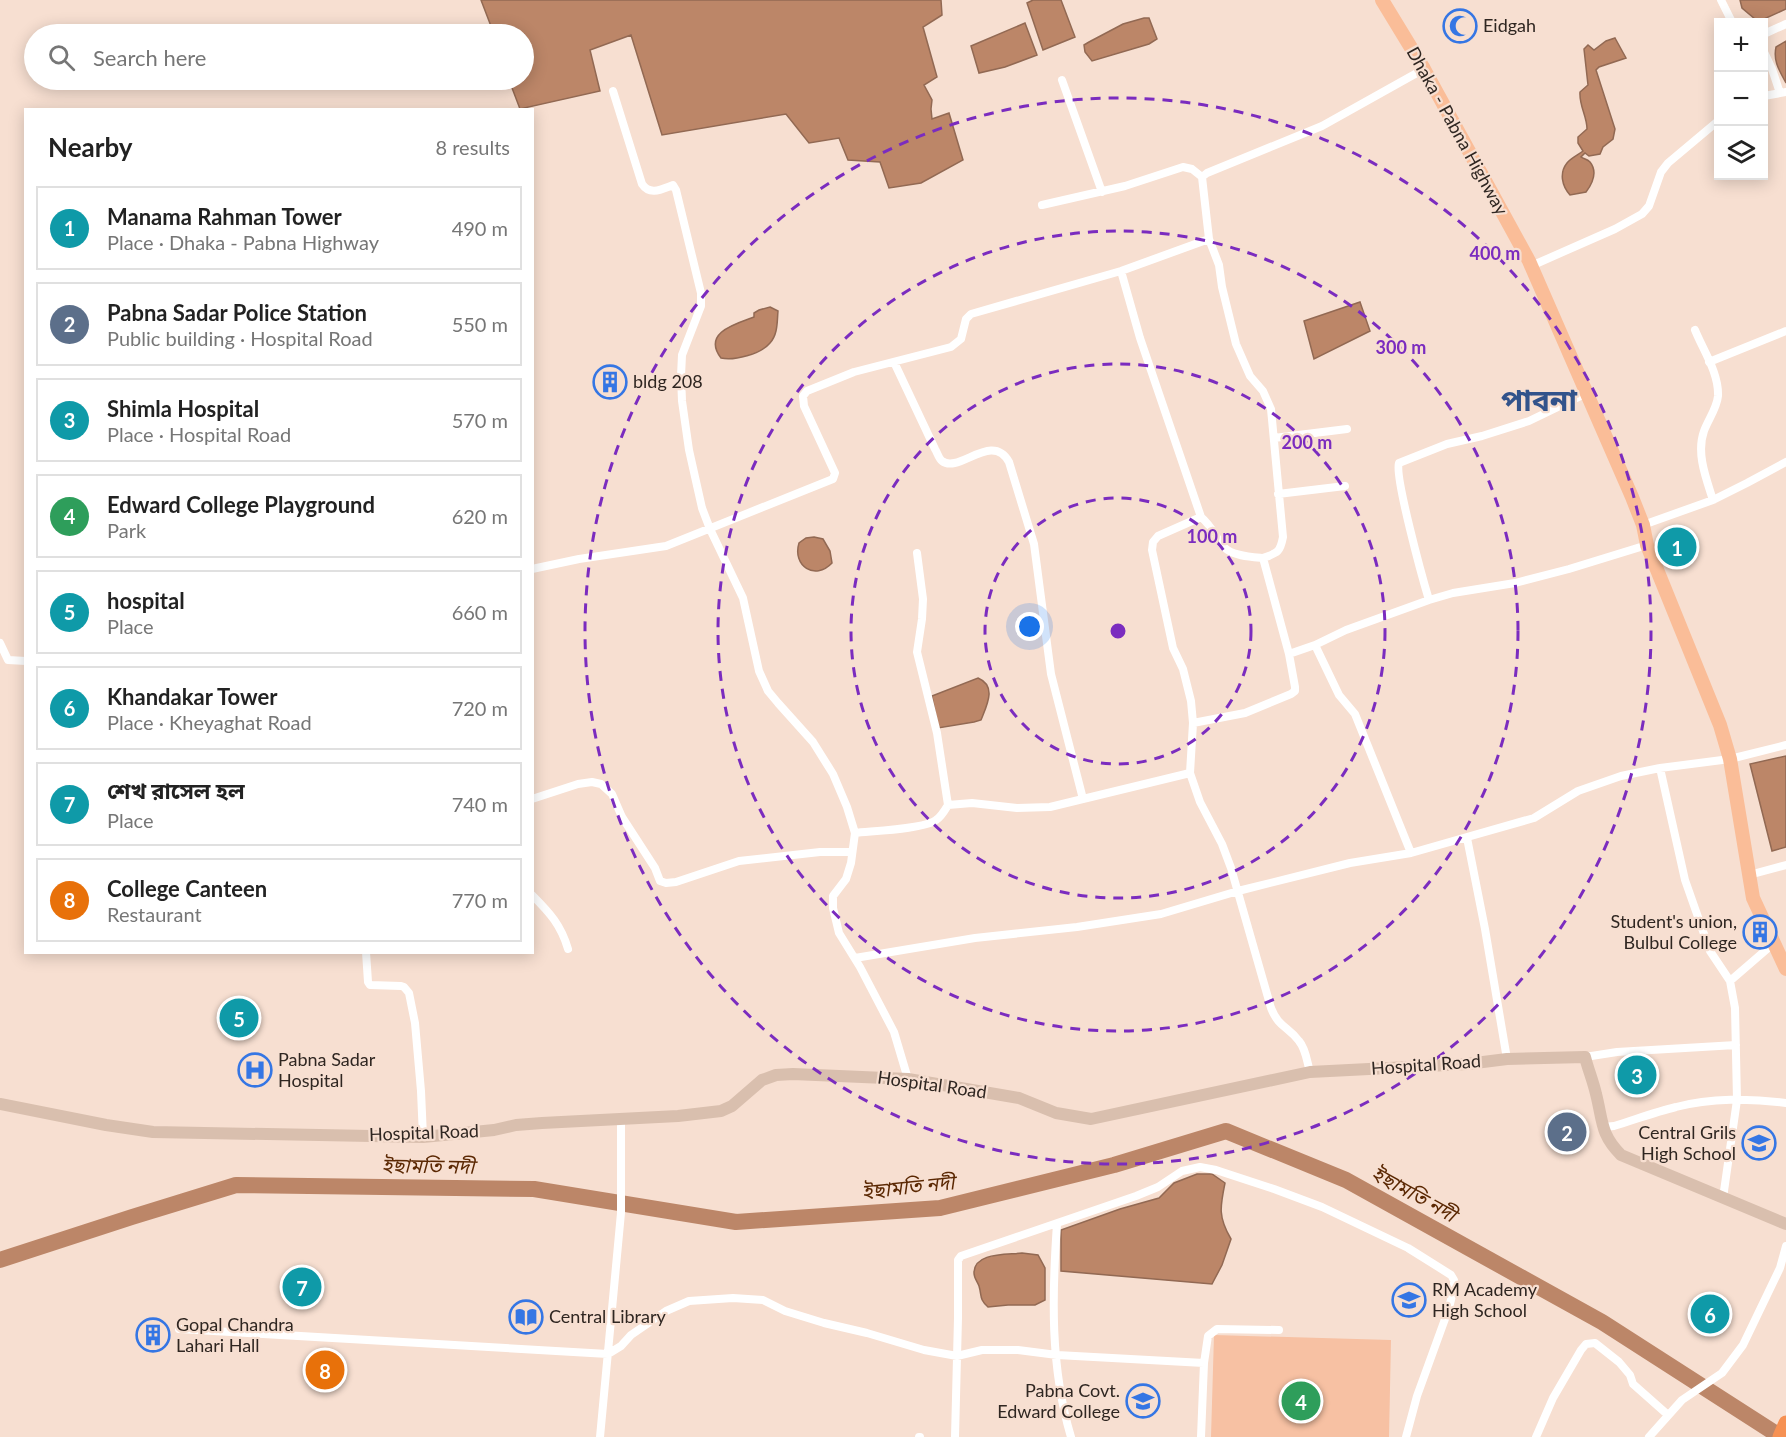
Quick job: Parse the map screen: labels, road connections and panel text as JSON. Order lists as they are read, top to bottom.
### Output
{
  "streets": {
    "main road": ["Dhaka - Pabna Highway", "Hospital Road"]
  },
  "districts": ["পাবনা"],
  "water": ["ইছামতি নদী"],
  "places": {
    "mosque": ["Eidgah"],
    "building": ["bldg 208", "Student's union, Bulbul College", "Gopal Chandra Lahari Hall"],
    "hospital": ["Pabna Sadar Hospital"],
    "school or university": ["Central Grils High School", "RM Academy High School", "Pabna Covt. Edward College"],
    "library": ["Central Library"]
  },
  "page": {
    "map_buttons": ["+", "−"],
    "search": "Search here",
    "heading": ["Nearby", "8 results"],
    "list": [
      {
        "mark": "1",
        "name": "Manama Rahman Tower",
        "note": "Place · Dhaka - Pabna Highway",
        "value": "490 m"
      },
      {
        "mark": "2",
        "name": "Pabna Sadar Police Station",
        "note": "Public building · Hospital Road",
        "value": "550 m"
      },
      {
        "mark": "3",
        "name": "Shimla Hospital",
        "note": "Place · Hospital Road",
        "value": "570 m"
      },
      {
        "mark": "4",
        "name": "Edward College Playground",
        "note": "Park",
        "value": "620 m"
      },
      {
        "mark": "5",
        "name": "hospital",
        "note": "Place",
        "value": "660 m"
      },
      {
        "mark": "6",
        "name": "Khandakar Tower",
        "note": "Place · Kheyaghat Road",
        "value": "720 m"
      },
      {
        "mark": "7",
        "name": "শেখ রাসেল হল",
        "note": "Place",
        "value": "740 m"
      },
      {
        "mark": "8",
        "name": "College Canteen",
        "note": "Restaurant",
        "value": "770 m"
      }
    ],
    "pins": [
      "1",
      "5",
      "3",
      "2",
      "7",
      "6",
      "8",
      "4"
    ]
  },
  "rings": [
    "400 m",
    "300 m",
    "200 m",
    "100 m"
  ]
}
